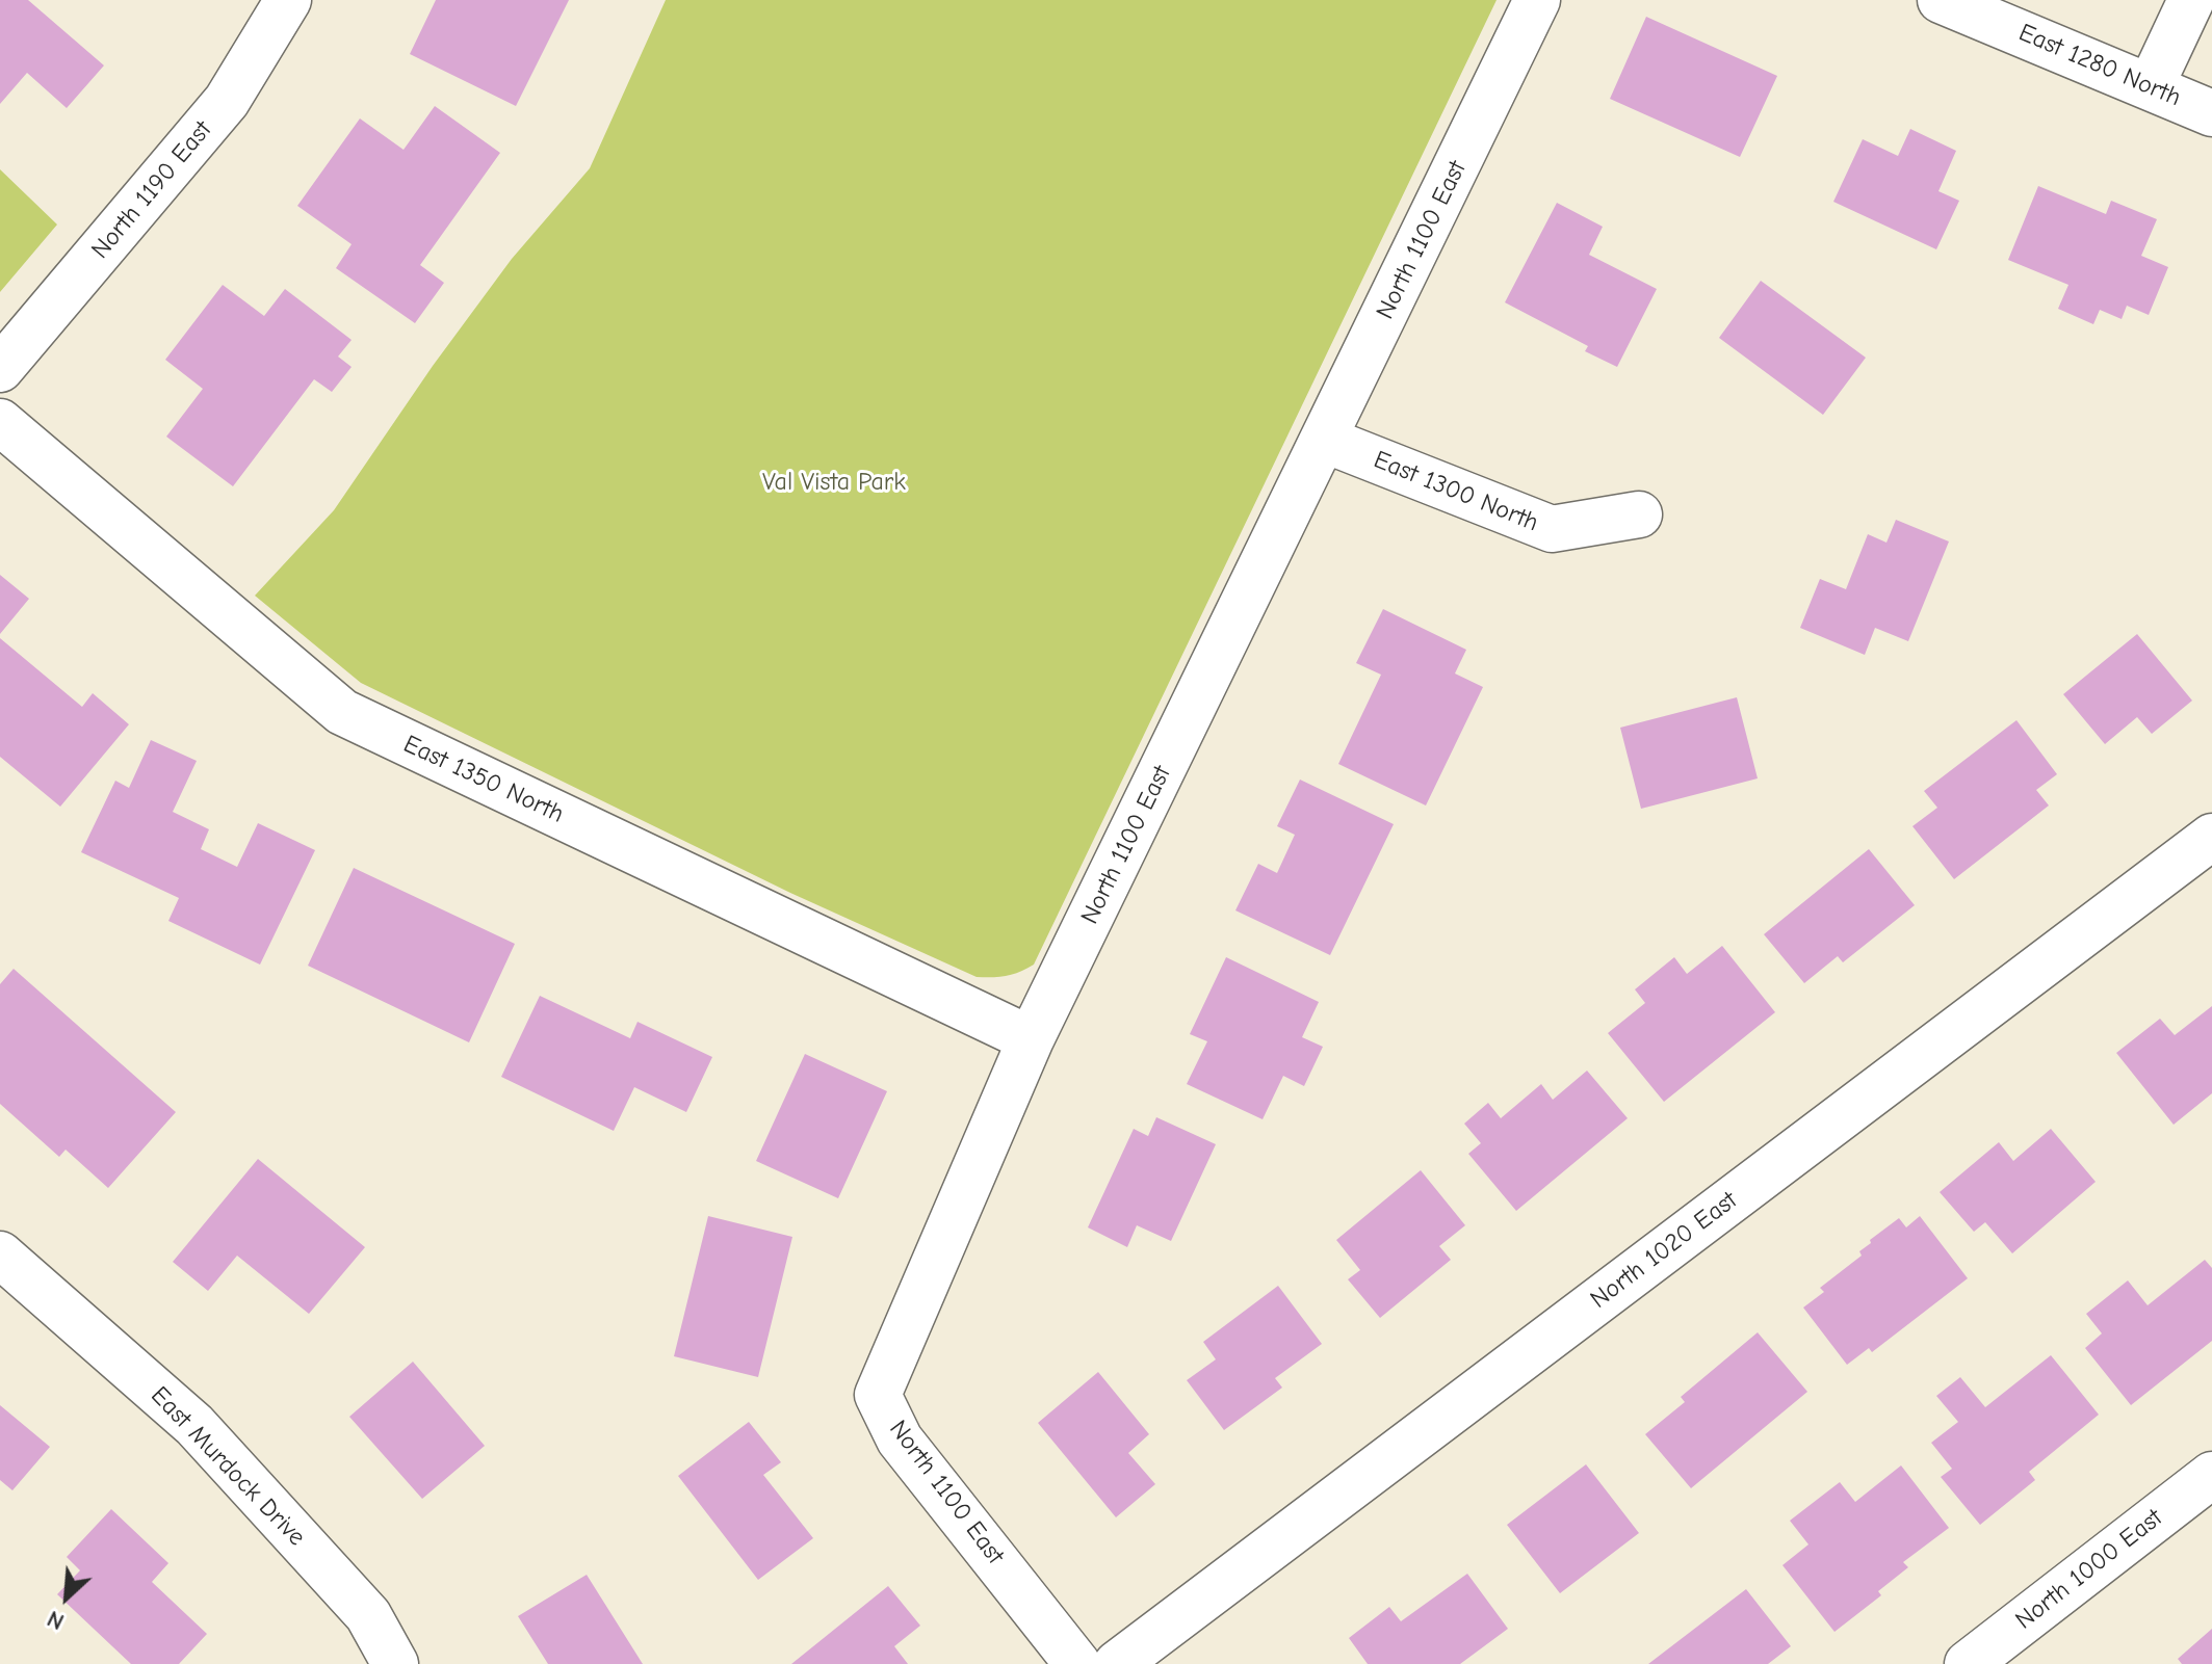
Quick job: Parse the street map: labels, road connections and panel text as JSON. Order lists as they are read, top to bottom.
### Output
{
  "streets": {
    "street": [
      "East 1280 North",
      "North 1190 East",
      "North 1100 East",
      "East 1300 North",
      "East 1350 North",
      "North 1020 East",
      "East Murdock Drive",
      "North 1000 East"
    ]
  },
  "crossings": [
    ["North 1100 East", "East 1300 North"],
    ["North 1100 East", "East 1350 North"]
  ],
  "parks": ["Val Vista Park"],
  "north": "bottom left"
}
